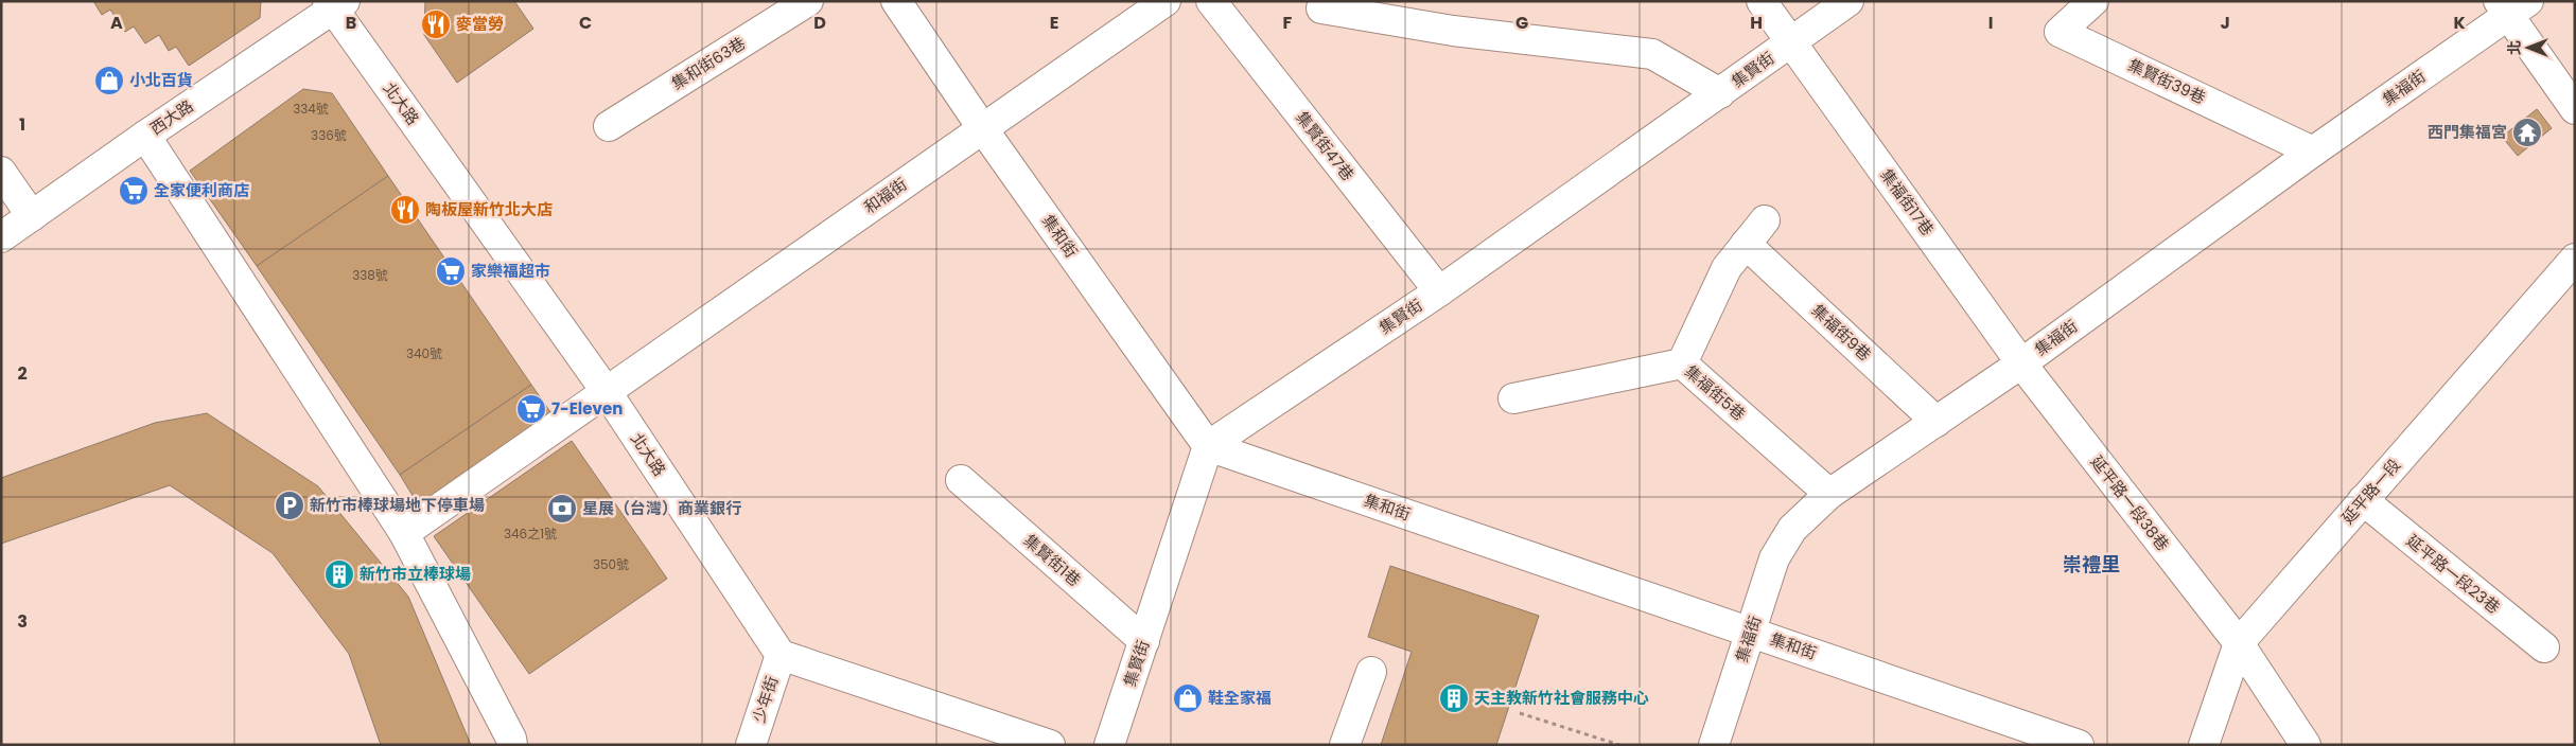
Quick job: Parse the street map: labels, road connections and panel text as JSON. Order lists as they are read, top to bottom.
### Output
{
  "streets": {
    "street": [
      "集和街63巷",
      "集賢街",
      "集賢街39巷",
      "集福街",
      "北大路",
      "西大路",
      "集賢街47巷",
      "和福街",
      "集福街17巷",
      "集和街",
      "集福街9巷",
      "集福街5巷",
      "延平路一段",
      "延平路一段38巷",
      "集賢街1巷",
      "延平路一段23巷",
      "少年街"
    ]
  },
  "crossings": [
    ["集賢街", "集賢街47巷"],
    ["集賢街", "集福街17巷"],
    ["集賢街", "集和街"],
    ["集賢街", "集賢街1巷"],
    ["集賢街39巷", "集福街"],
    ["集福街", "集福街17巷"],
    ["集福街", "集和街"],
    ["集福街", "集福街9巷"],
    ["集福街", "集福街5巷"],
    ["集福街", "延平路一段38巷"],
    ["北大路", "西大路"],
    ["北大路", "和福街"],
    ["北大路", "少年街"],
    ["和福街", "集和街"],
    ["集福街17巷", "延平路一段38巷"],
    ["延平路一段", "延平路一段38巷"],
    ["延平路一段", "延平路一段23巷"]
  ],
  "districts": ["崇禮里"],
  "places": {
    "restaurant": ["麥當勞", "陶板屋新竹北大店"],
    "shop": ["小北百貨", "鞋全家福"],
    "temple": ["西門集福宮"],
    "supermarket": ["全家便利商店", "家樂福超市", "7-Eleven"],
    "parking": ["新竹市棒球場地下停車場"],
    "bank": ["星展（台灣）商業銀行"],
    "building": ["新竹市立棒球場", "天主教新竹社會服務中心"]
  },
  "house_numbers": [
    "334號",
    "336號",
    "338號",
    "340號",
    "346之1號",
    "350號"
  ],
  "north": "left",
  "grid": {
    "columns": [
      "A",
      "B",
      "C",
      "D",
      "E",
      "F",
      "G",
      "H",
      "I",
      "J",
      "K"
    ],
    "rows": ["1", "2", "3"]
  }
}
